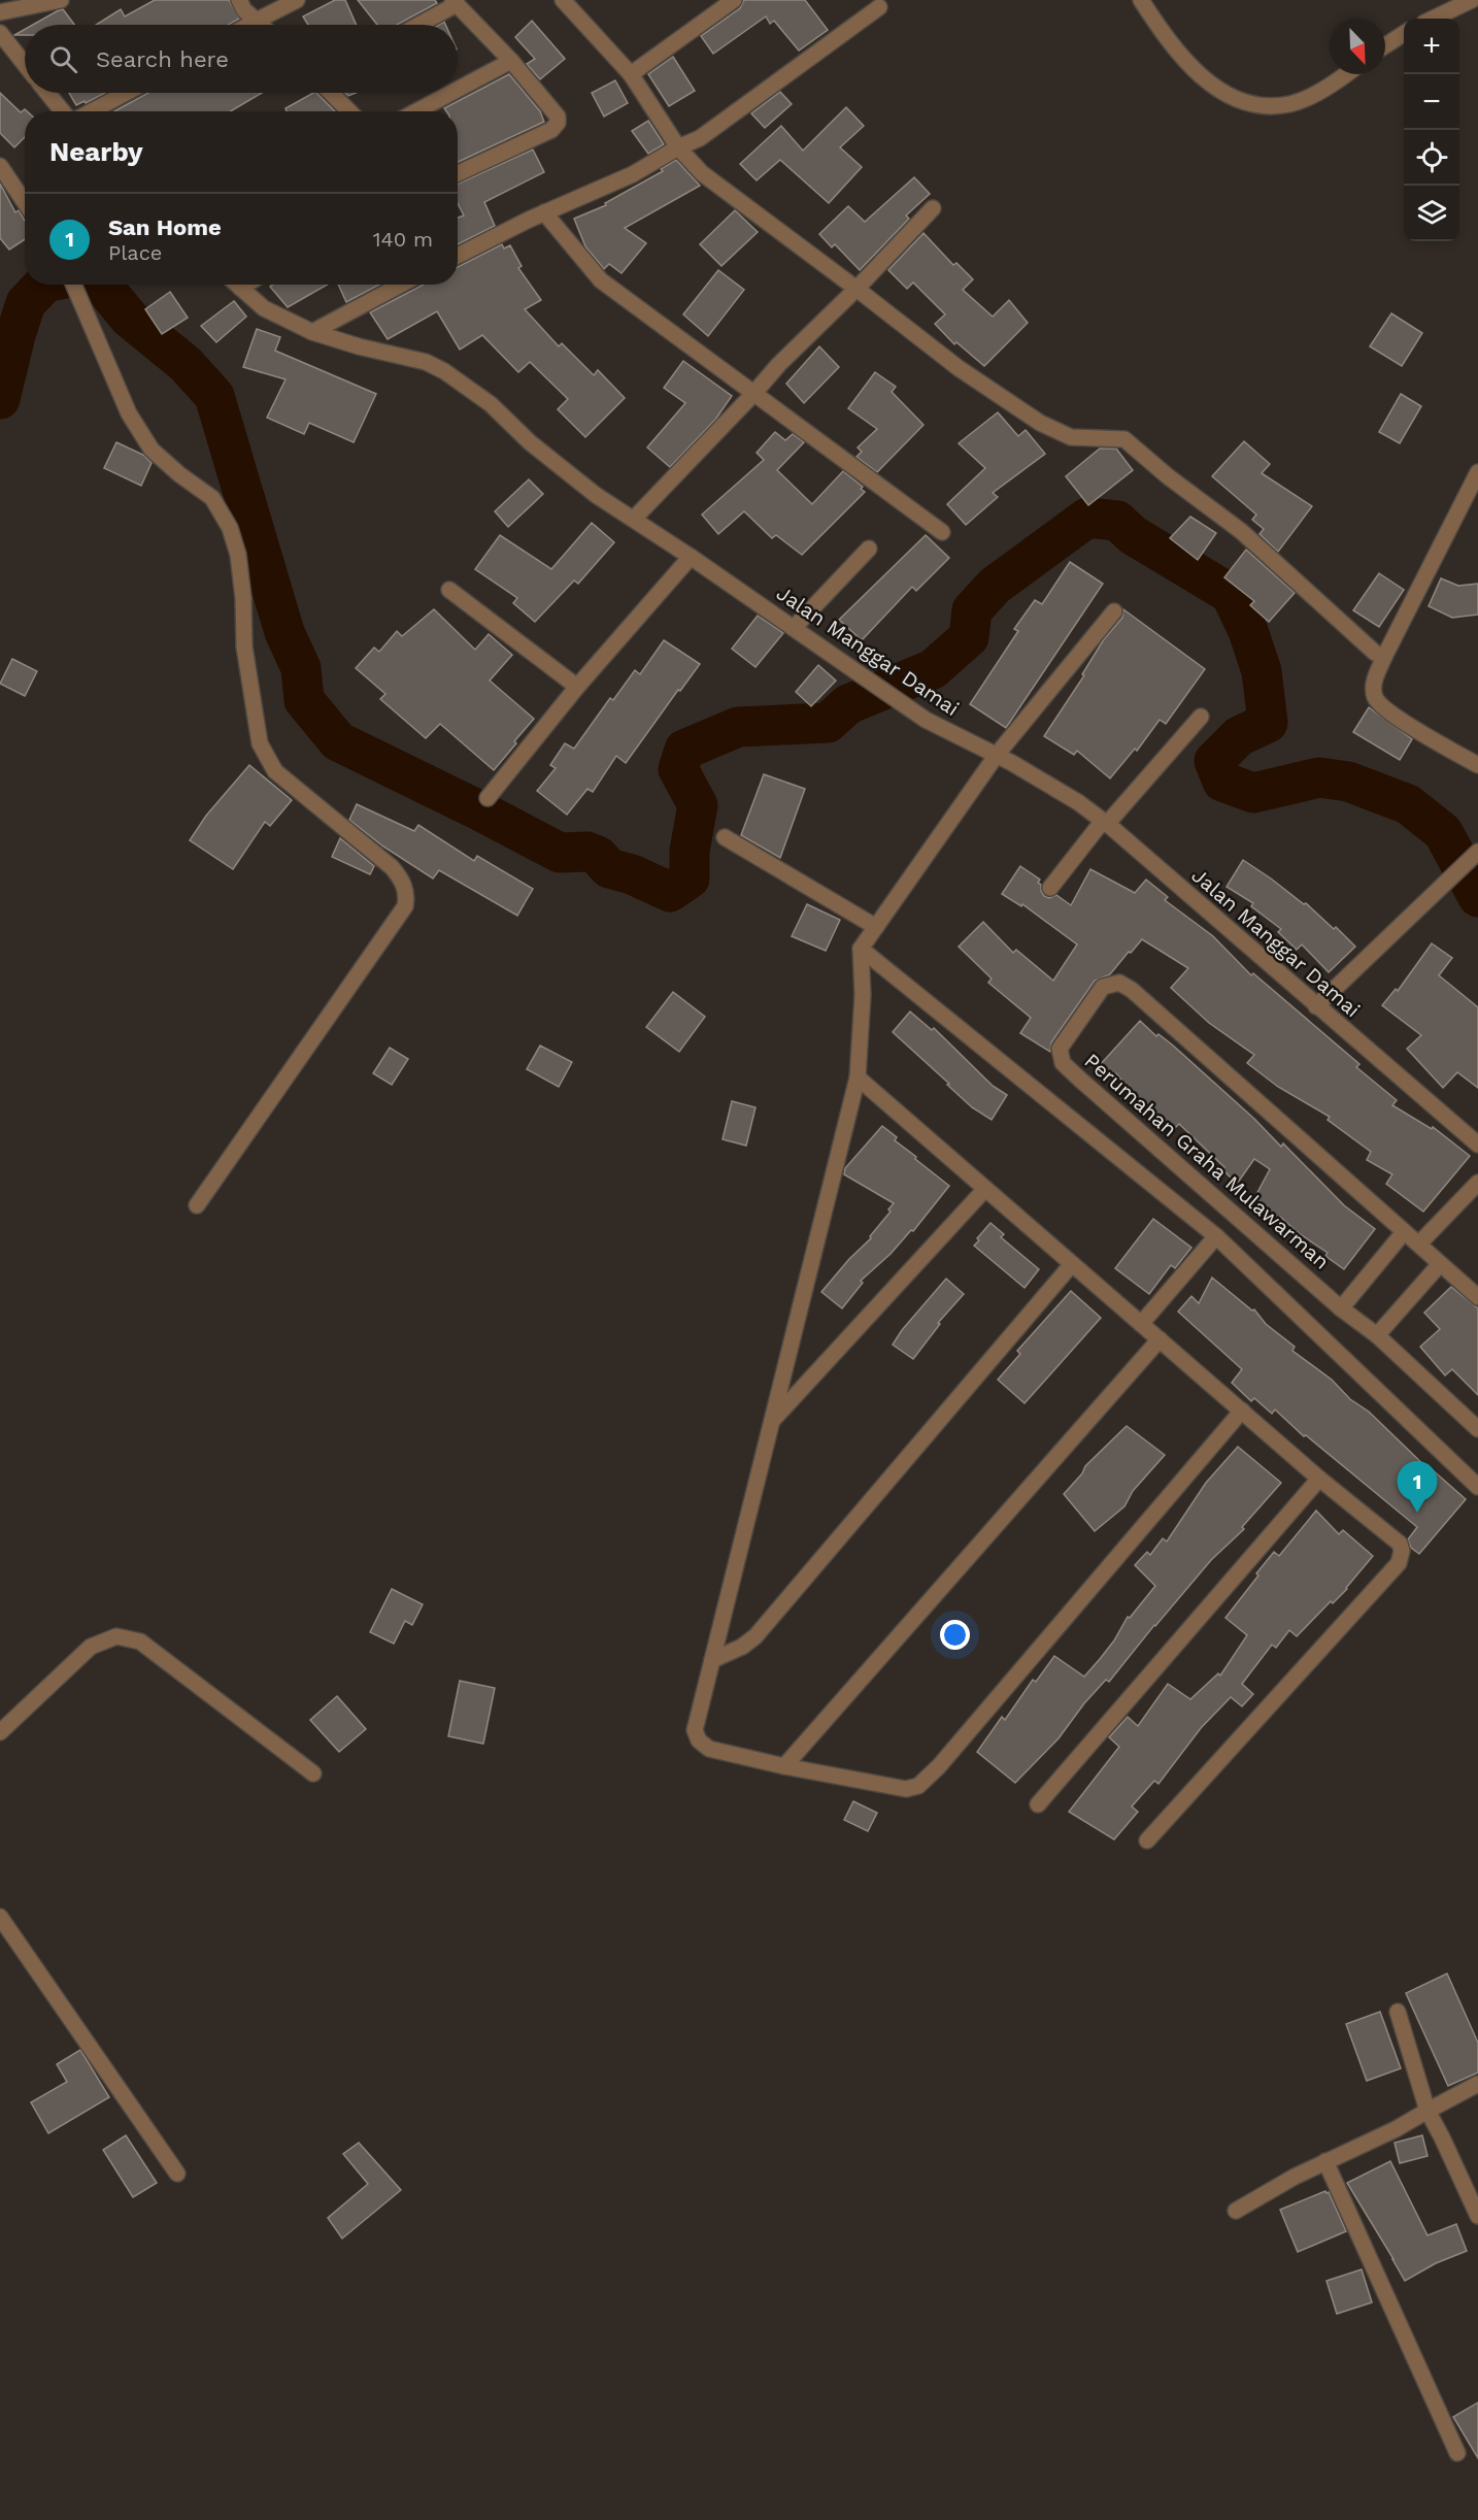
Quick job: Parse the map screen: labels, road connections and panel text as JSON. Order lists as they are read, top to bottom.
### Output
{
  "streets": {
    "street": ["Jalan Manggar Damai", "Perumahan Graha Mulawarman"]
  },
  "north": "bottom right",
  "page": {
    "map_buttons": ["+", "−"],
    "search": "Search here",
    "heading": "Nearby",
    "list": [
      {
        "mark": "1",
        "name": "San Home",
        "note": "Place",
        "value": "140 m"
      }
    ],
    "pins": "1"
  }
}
